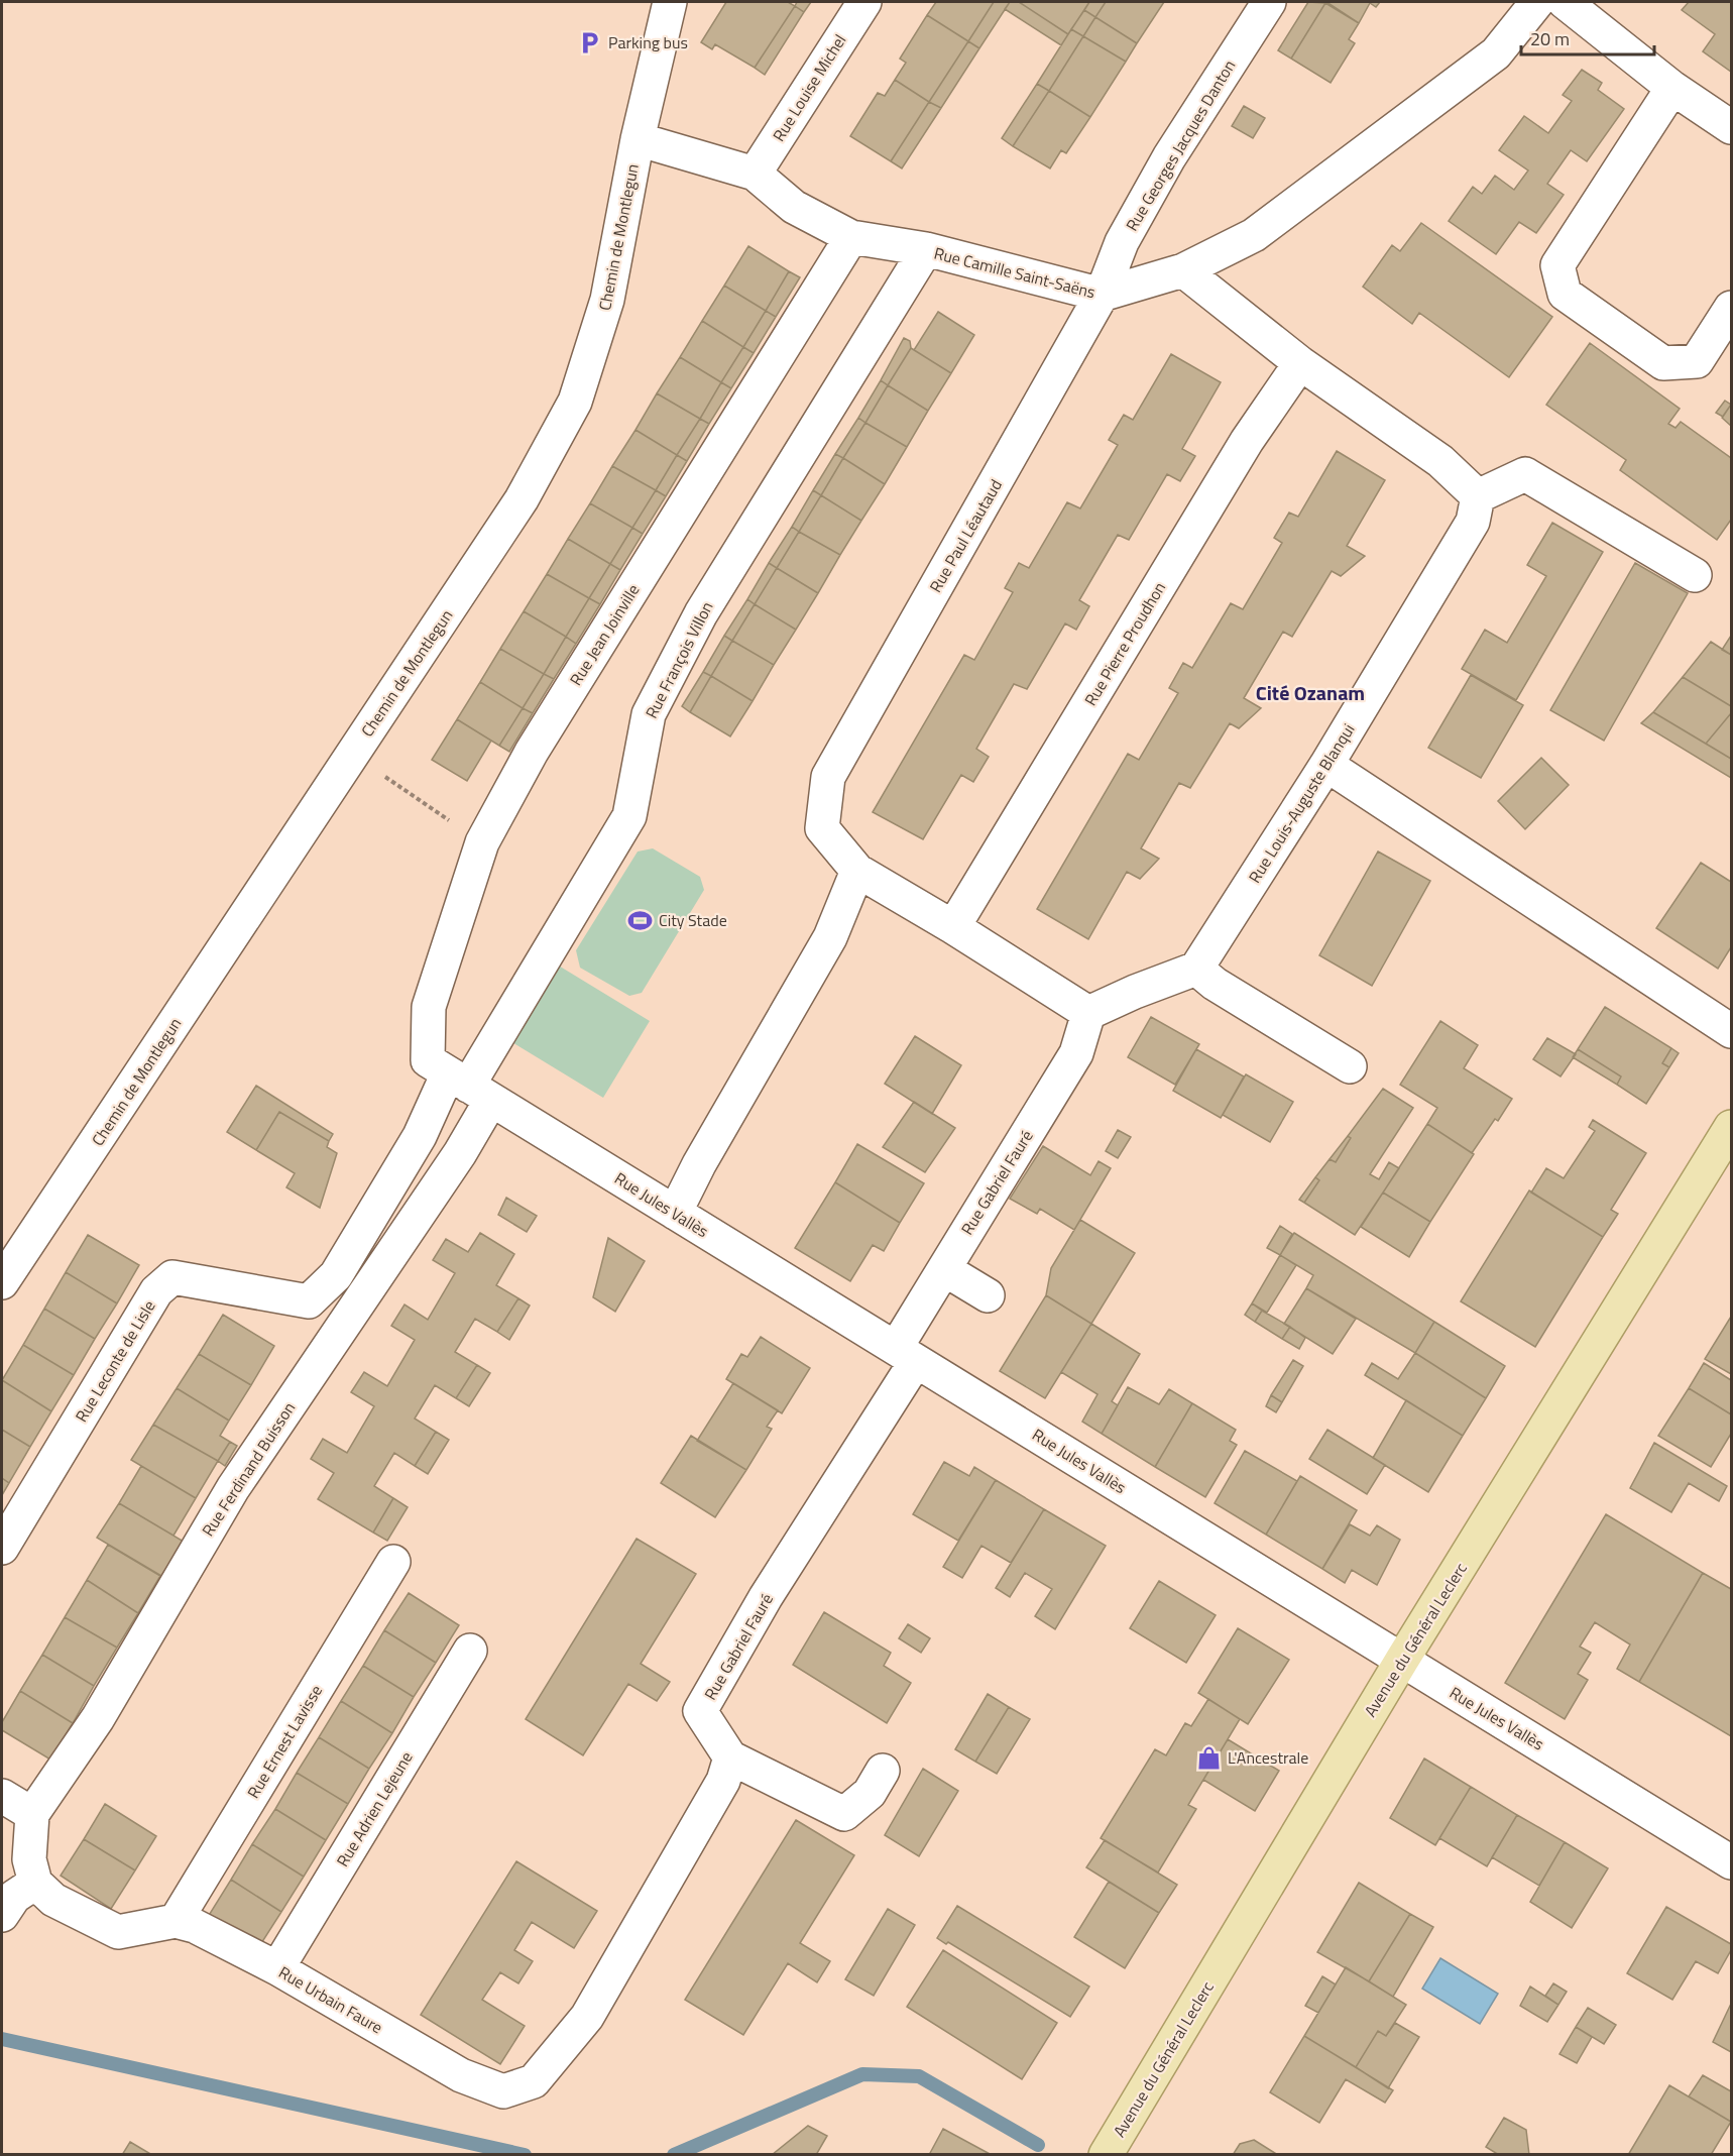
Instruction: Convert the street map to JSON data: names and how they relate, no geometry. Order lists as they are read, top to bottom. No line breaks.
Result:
{"streets":{"main road":["Avenue du Général Leclerc"],"street":["Rue Louise Michel","Rue Georges Jacques Danton","Chemin de Montlegun","Rue Camille Saint-Saëns","Rue Paul Léautaud","Rue Jean Joinville","Rue Pierre Proudhon","Rue François Villon","Rue Louis-Auguste Blanqui","Rue Gabriel Fauré","Rue Jules Vallès","Rue Leconte de Lisle","Rue Ferdinand Buisson","Rue Ernest Lavisse","Rue Adrien Lejeune","Rue Urbain Faure"]},"crossings":[["Rue Louise Michel","Rue Camille Saint-Saëns"],["Rue Georges Jacques Danton","Rue Camille Saint-Saëns"],["Rue Georges Jacques Danton","Rue Paul Léautaud"],["Chemin de Montlegun","Rue Camille Saint-Saëns"],["Rue Camille Saint-Saëns","Rue Paul Léautaud"],["Rue Camille Saint-Saëns","Rue Jean Joinville"],["Rue Camille Saint-Saëns","Rue François Villon"],["Rue Jean Joinville","Rue François Villon"],["Rue Jean Joinville","Rue Jules Vallès"],["Rue Jean Joinville","Rue Leconte de Lisle"],["Rue Jean Joinville","Rue Ferdinand Buisson"],["Rue François Villon","Rue Jules Vallès"],["Rue François Villon","Rue Leconte de Lisle"],["Rue François Villon","Rue Ferdinand Buisson"],["Rue Gabriel Fauré","Rue Jules Vallès"],["Rue Gabriel Fauré","Rue Urbain Faure"],["Rue Jules Vallès","Rue Leconte de Lisle"],["Rue Jules Vallès","Rue Ferdinand Buisson"],["Rue Jules Vallès","Avenue du Général Leclerc"],["Rue Leconte de Lisle","Rue Ferdinand Buisson"],["Rue Ernest Lavisse","Rue Urbain Faure"],["Rue Adrien Lejeune","Rue Urbain Faure"]],"districts":["Cité Ozanam"],"places":{"parking":["Parking bus"],"sports":["City Stade"],"shop":["L'Ancestrale"]},"scale_bar":"20 m"}
